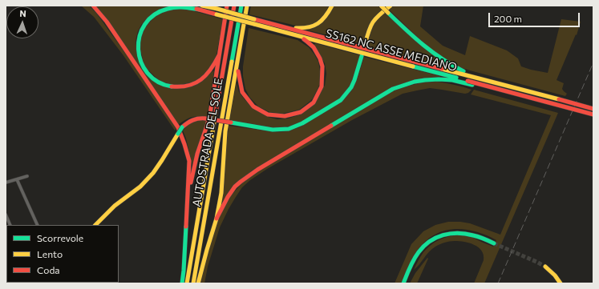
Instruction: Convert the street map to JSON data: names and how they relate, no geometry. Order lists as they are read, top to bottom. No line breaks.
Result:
{"streets":{"main road":["SS162 NC ASSE MEDIANO","AUTOSTRADA DEL SOLE"]},"legend":["Scorrevole","Lento","Coda"],"scale_bar":"200 m","north":"top"}
